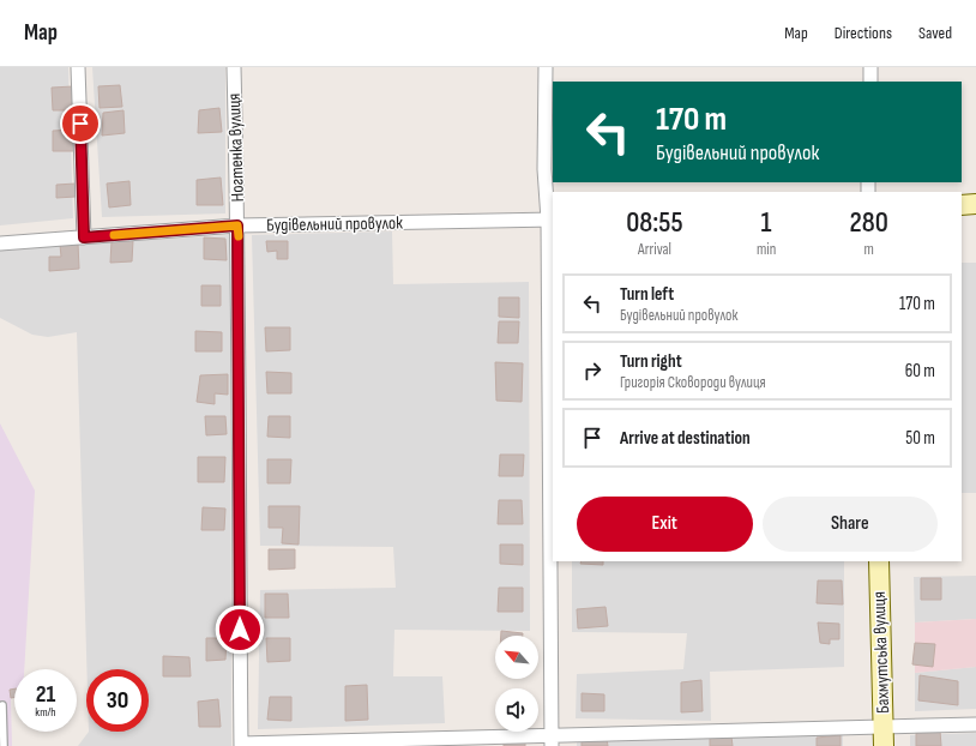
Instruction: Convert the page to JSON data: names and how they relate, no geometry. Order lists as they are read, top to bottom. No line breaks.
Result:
{"streets":{"street":["Ногтенка вулиця","Будівельний провулок","Бахмутська вулиця"]},"crossings":[["Ногтенка вулиця","Будівельний провулок"]],"north":"top left","page":{"header":"Map","nav":["Map","Directions","Saved"],"turn":["170 m","Будівельний провулок"],"eta":["08:55","Arrival","1","min","280","m"],"list":[{"name":"Turn left","note":"Будівельний провулок","value":"170 m"},{"name":"Turn right","note":"Григорія Сковороди вулиця","value":"60 m"},{"name":"Arrive at destination","value":"50 m"}],"buttons":["Exit","Share"],"speed":"21 km/h","limit":"30"}}
